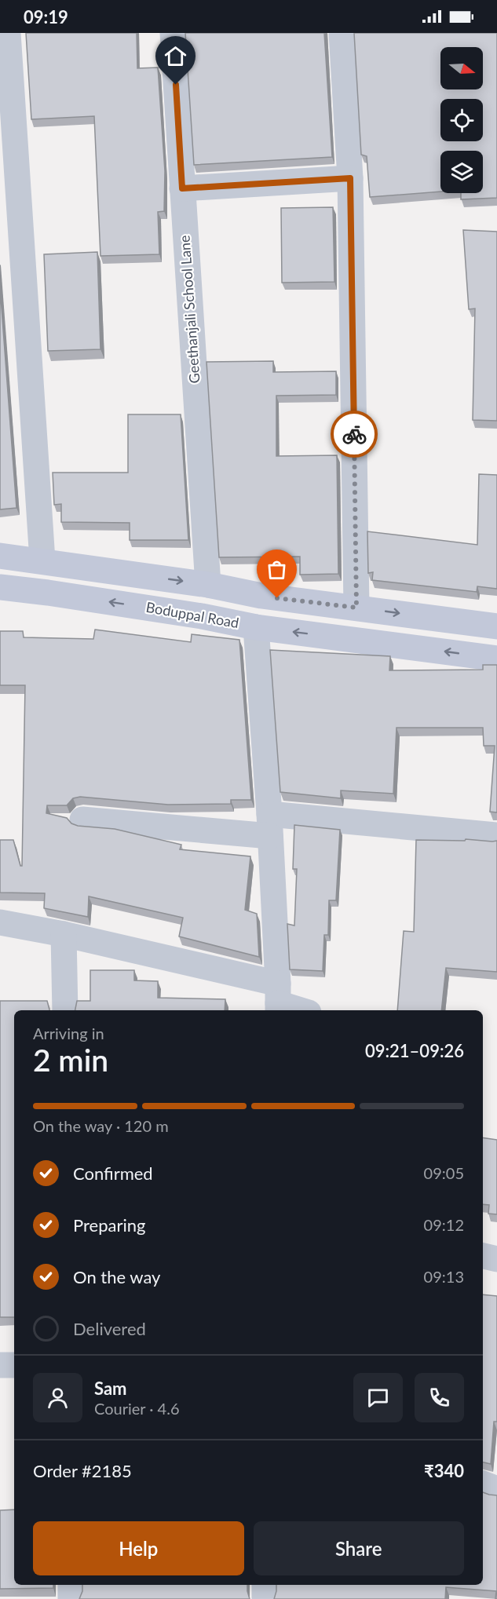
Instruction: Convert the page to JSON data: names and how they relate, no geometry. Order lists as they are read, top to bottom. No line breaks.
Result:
{"streets":{"street":["Geethanjali School Lane","Boduppal Road"]},"north":"right","page":{"status":"09:19","heading":["2 min","Arriving in","09:21–09:26"],"panel":["Sam","Courier · 4.6","Order #2185","₹340"],"bar":"On the way · 120 m","list":[["Confirmed","09:05"],["Preparing","09:12"],["On the way","09:13"],"Delivered"],"buttons":["Help","Share"]}}
